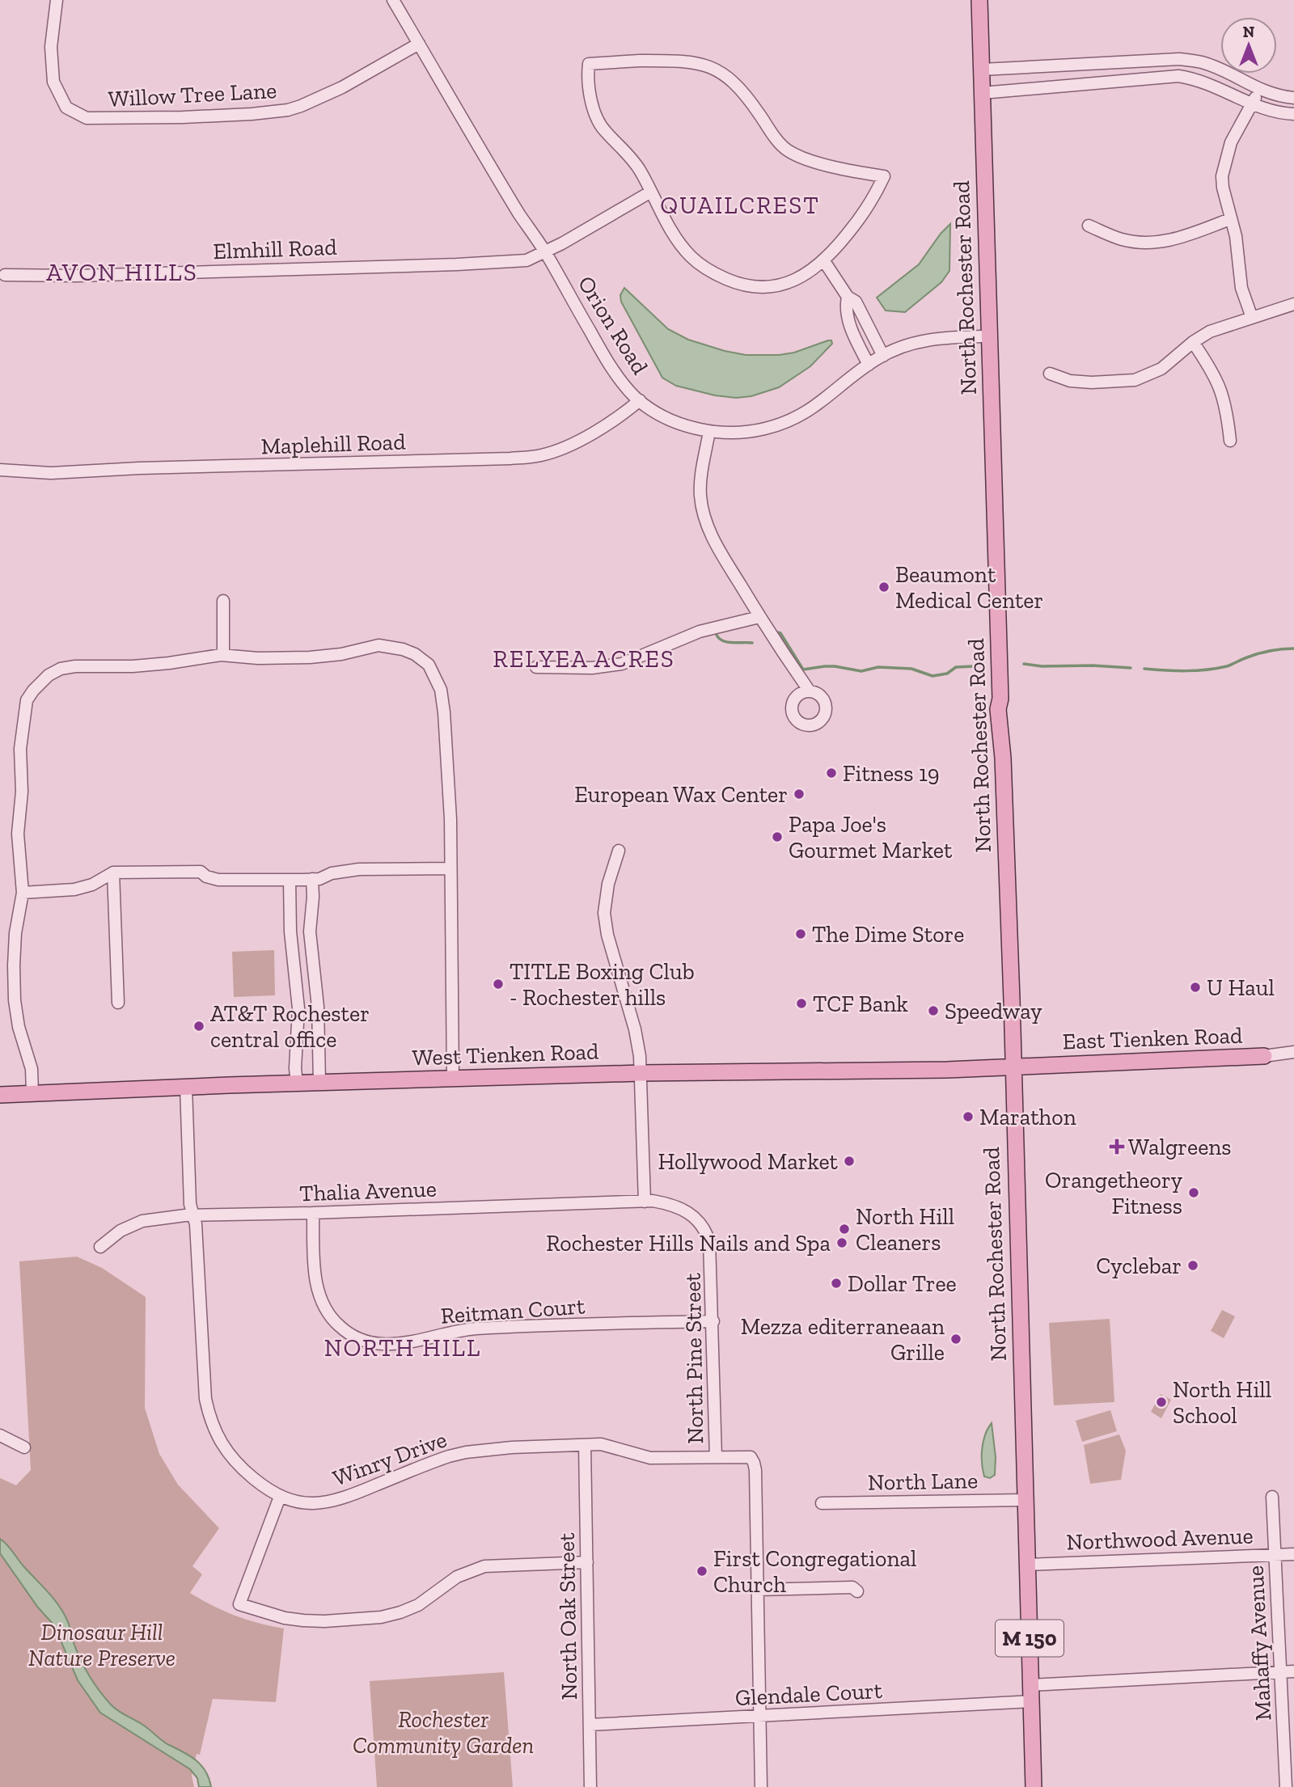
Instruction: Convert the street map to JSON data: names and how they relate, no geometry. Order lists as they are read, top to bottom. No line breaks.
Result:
{"streets":{"main road":["North Rochester Road","East Tienken Road","West Tienken Road","M 150"],"street":["Willow Tree Lane","Elmhill Road","Orion Road","Maplehill Road","Thalia Avenue","Reitman Court","North Pine Street","Winry Drive","North Lane","Northwood Avenue","North Oak Street","Mahaffy Avenue","Glendale Court"]},"crossings":[["Willow Tree Lane","Orion Road"],["Elmhill Road","Orion Road"],["North Rochester Road","Orion Road"],["North Rochester Road","East Tienken Road"],["North Rochester Road","West Tienken Road"],["North Rochester Road","North Lane"],["North Rochester Road","M 150"],["Orion Road","Maplehill Road"],["East Tienken Road","West Tienken Road"],["West Tienken Road","Winry Drive"],["Thalia Avenue","Reitman Court"],["Thalia Avenue","North Pine Street"],["Thalia Avenue","Winry Drive"],["Reitman Court","North Pine Street"],["North Pine Street","Winry Drive"],["North Pine Street","Glendale Court"],["Winry Drive","North Oak Street"],["North Lane","M 150"],["Northwood Avenue","M 150"],["Northwood Avenue","Mahaffy Avenue"],["North Oak Street","Glendale Court"],["M 150","Glendale Court"]],"districts":["QUAILCREST","AVON HILLS","RELYEA ACRES","NORTH HILL"],"parks":["Dinosaur Hill Nature Preserve","Rochester Community Garden"],"places":{"other":["Beaumont Medical Center","Fitness 19","European Wax Center","Papa Joe's Gourmet Market","The Dime Store","TITLE Boxing Club - Rochester hills","U Haul","TCF Bank","Speedway","AT&T Rochester central office","Marathon","Hollywood Market","Orangetheory Fitness","North Hill Cleaners","Rochester Hills Nails and Spa","Cyclebar","Dollar Tree","Mezza editerraneaan Grille","North Hill School","First Congregational Church"],"health":["Walgreens"]},"north":"top"}
